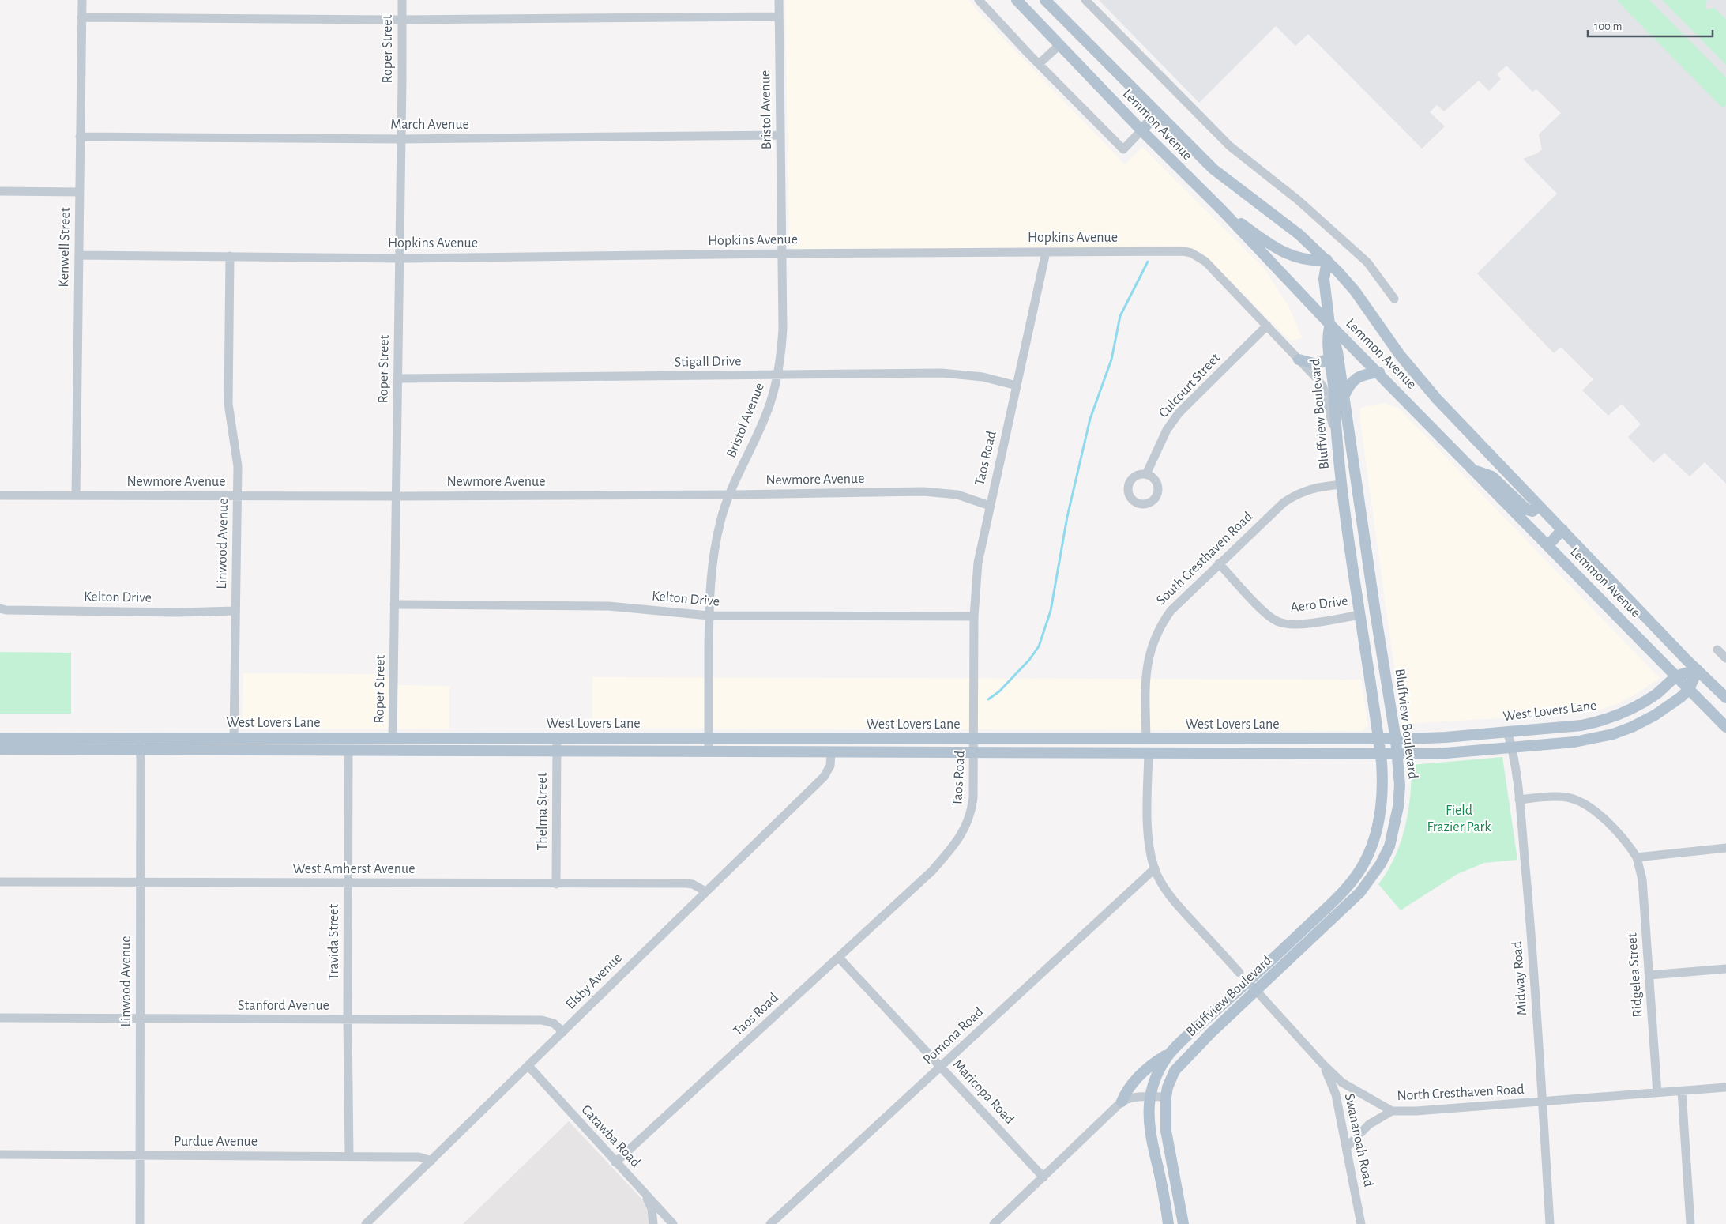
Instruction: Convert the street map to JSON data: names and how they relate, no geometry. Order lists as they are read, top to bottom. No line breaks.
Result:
{"streets":{"main road":["Lemmon Avenue","Bluffview Boulevard","South Cresthaven Road","Aero Drive","West Lovers Lane"],"street":["Roper Street","Bristol Avenue","March Avenue","Hopkins Avenue","Kenwell Street","Stigall Drive","Culcourt Street","Taos Road","Newmore Avenue","Linwood Avenue","Kelton Drive","Thelma Street","West Amherst Avenue","Travida Street","Ridgelea Street","Midway Road","Elsby Avenue","Stanford Avenue","Pomona Road","Maricopa Road","North Cresthaven Road","Catawba Road","Swananoah Road","Purdue Avenue"]},"crossings":[["Roper Street","March Avenue"],["Roper Street","Hopkins Avenue"],["Roper Street","Stigall Drive"],["Roper Street","Newmore Avenue"],["Roper Street","Kelton Drive"],["Roper Street","West Lovers Lane"],["Bristol Avenue","March Avenue"],["Bristol Avenue","Hopkins Avenue"],["Bristol Avenue","Stigall Drive"],["Bristol Avenue","Newmore Avenue"],["Bristol Avenue","Kelton Drive"],["Bristol Avenue","West Lovers Lane"],["March Avenue","Kenwell Street"],["Lemmon Avenue","Bluffview Boulevard"],["Lemmon Avenue","West Lovers Lane"],["Hopkins Avenue","Kenwell Street"],["Hopkins Avenue","Culcourt Street"],["Hopkins Avenue","Bluffview Boulevard"],["Hopkins Avenue","Taos Road"],["Hopkins Avenue","Linwood Avenue"],["Kenwell Street","Newmore Avenue"],["Stigall Drive","Taos Road"],["Bluffview Boulevard","South Cresthaven Road"],["Bluffview Boulevard","Aero Drive"],["Bluffview Boulevard","West Lovers Lane"],["Bluffview Boulevard","North Cresthaven Road"],["Taos Road","Newmore Avenue"],["Taos Road","Kelton Drive"],["Taos Road","West Lovers Lane"],["Taos Road","Maricopa Road"],["Taos Road","Catawba Road"],["Newmore Avenue","Linwood Avenue"],["Linwood Avenue","Kelton Drive"],["Linwood Avenue","West Lovers Lane"],["Linwood Avenue","West Amherst Avenue"],["Linwood Avenue","Stanford Avenue"],["Linwood Avenue","Purdue Avenue"],["South Cresthaven Road","Aero Drive"],["South Cresthaven Road","West Lovers Lane"],["West Lovers Lane","Thelma Street"],["West Lovers Lane","Travida Street"],["West Lovers Lane","Midway Road"],["West Lovers Lane","Elsby Avenue"],["Thelma Street","West Amherst Avenue"],["West Amherst Avenue","Travida Street"],["West Amherst Avenue","Elsby Avenue"],["Travida Street","Stanford Avenue"],["Travida Street","Purdue Avenue"],["Ridgelea Street","Midway Road"],["Ridgelea Street","North Cresthaven Road"],["Midway Road","North Cresthaven Road"],["Elsby Avenue","Stanford Avenue"],["Elsby Avenue","Catawba Road"],["Elsby Avenue","Purdue Avenue"],["Pomona Road","Maricopa Road"],["North Cresthaven Road","Swananoah Road"]],"parks":["Field Frazier Park"],"scale_bar":"100 m"}
